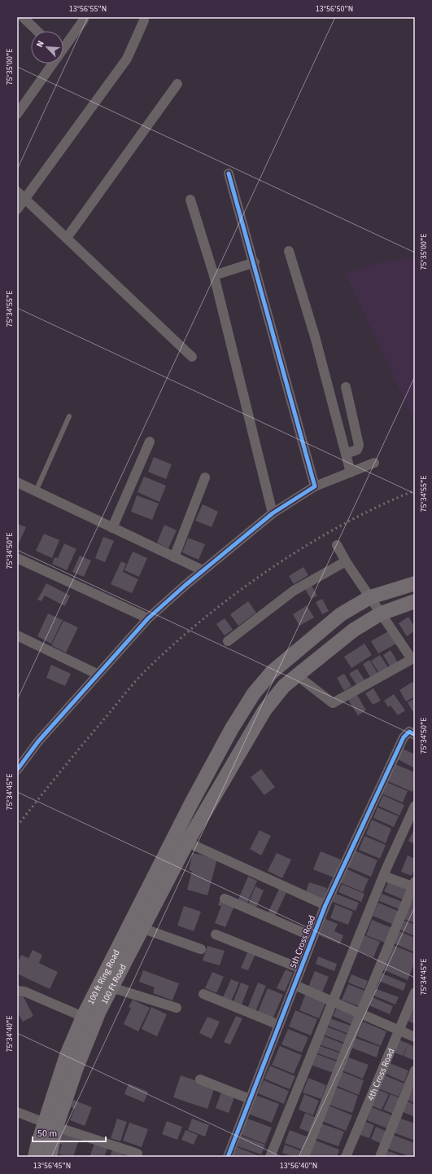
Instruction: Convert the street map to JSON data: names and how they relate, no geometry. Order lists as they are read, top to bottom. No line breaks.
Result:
{"streets":{"main road":["100 ft Ring Road","100 Ft Road"],"street":["5th Cross Road","4th Cross Road"]},"crossings":[["100 ft Ring Road","100 Ft Road"]],"scale_bar":"50 m","north":"top left","coordinates":["13°56'55\"N","13°56'50\"N","75°35'00\"E","75°34'55\"E","75°34'50\"E","75°34'45\"E","75°34'40\"E","13°56'45\"N","13°56'40\"N"]}
